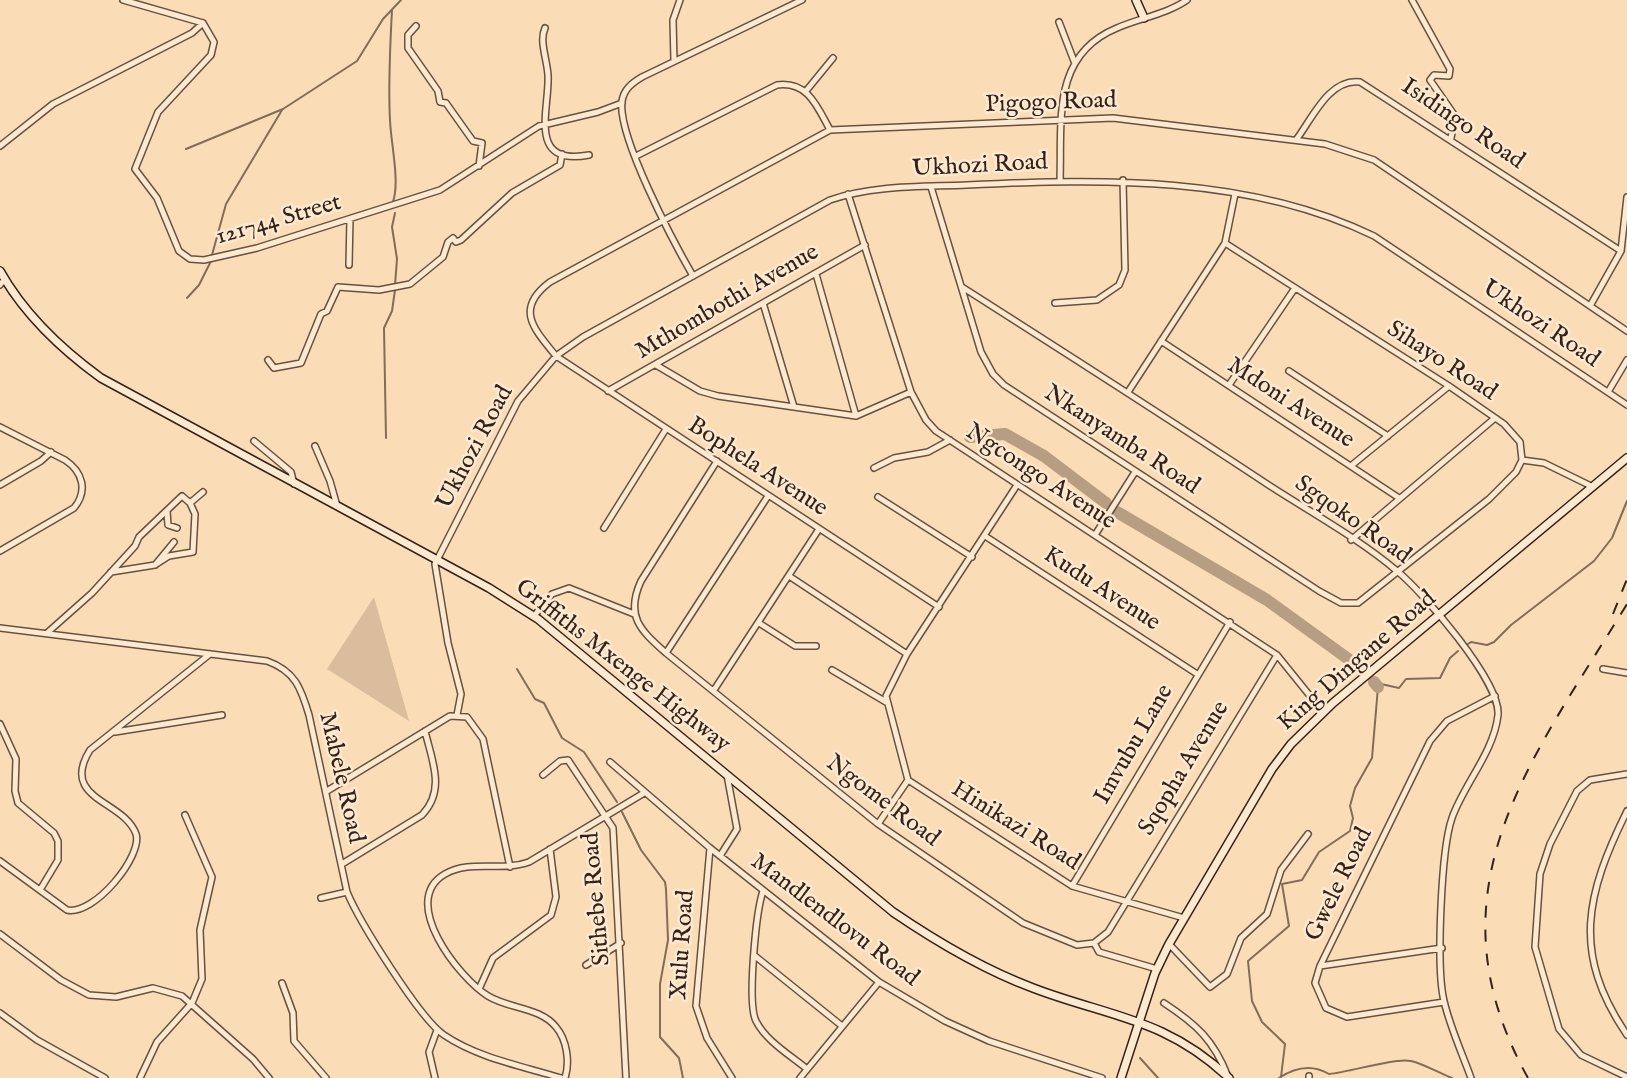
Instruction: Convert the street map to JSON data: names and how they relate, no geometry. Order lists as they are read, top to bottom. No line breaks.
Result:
{"streets":{"street":["Pigogo Road","Isidingo Road","Ukhozi Road","121744 Street","Mthombothi Avenue","Sihayo Road","Mdoni Avenue","Nkanyamba Road","Bophela Avenue","Ngcongo Avenue","Sgqoko Road","Kudu Avenue","King Dingane Road","Griffiths Mxenge Highway","Imvubu Lane","Sqopha Avenue","Mabele Road","Ngome Road","Hinikazi Road","Gwele Road","Sithebe Road","Mandlendlovu Road","Xulu Road"]},"crossings":[["Pigogo Road","Isidingo Road"],["Pigogo Road","Ukhozi Road"],["Pigogo Road","Bophela Avenue"],["Ukhozi Road","Nkanyamba Road"],["Ukhozi Road","Bophela Avenue"],["Ukhozi Road","Ngcongo Avenue"],["Ukhozi Road","Griffiths Mxenge Highway"],["Mthombothi Avenue","Bophela Avenue"],["Mthombothi Avenue","Ngcongo Avenue"],["Nkanyamba Road","Sgqoko Road"],["Ngcongo Avenue","King Dingane Road"],["Ngcongo Avenue","Imvubu Lane"],["Ngcongo Avenue","Sqopha Avenue"],["Sgqoko Road","King Dingane Road"],["Sgqoko Road","Gwele Road"],["Kudu Avenue","Imvubu Lane"],["King Dingane Road","Griffiths Mxenge Highway"],["King Dingane Road","Hinikazi Road"],["Imvubu Lane","Hinikazi Road"],["Sqopha Avenue","Hinikazi Road"],["Mandlendlovu Road","Xulu Road"]]}
